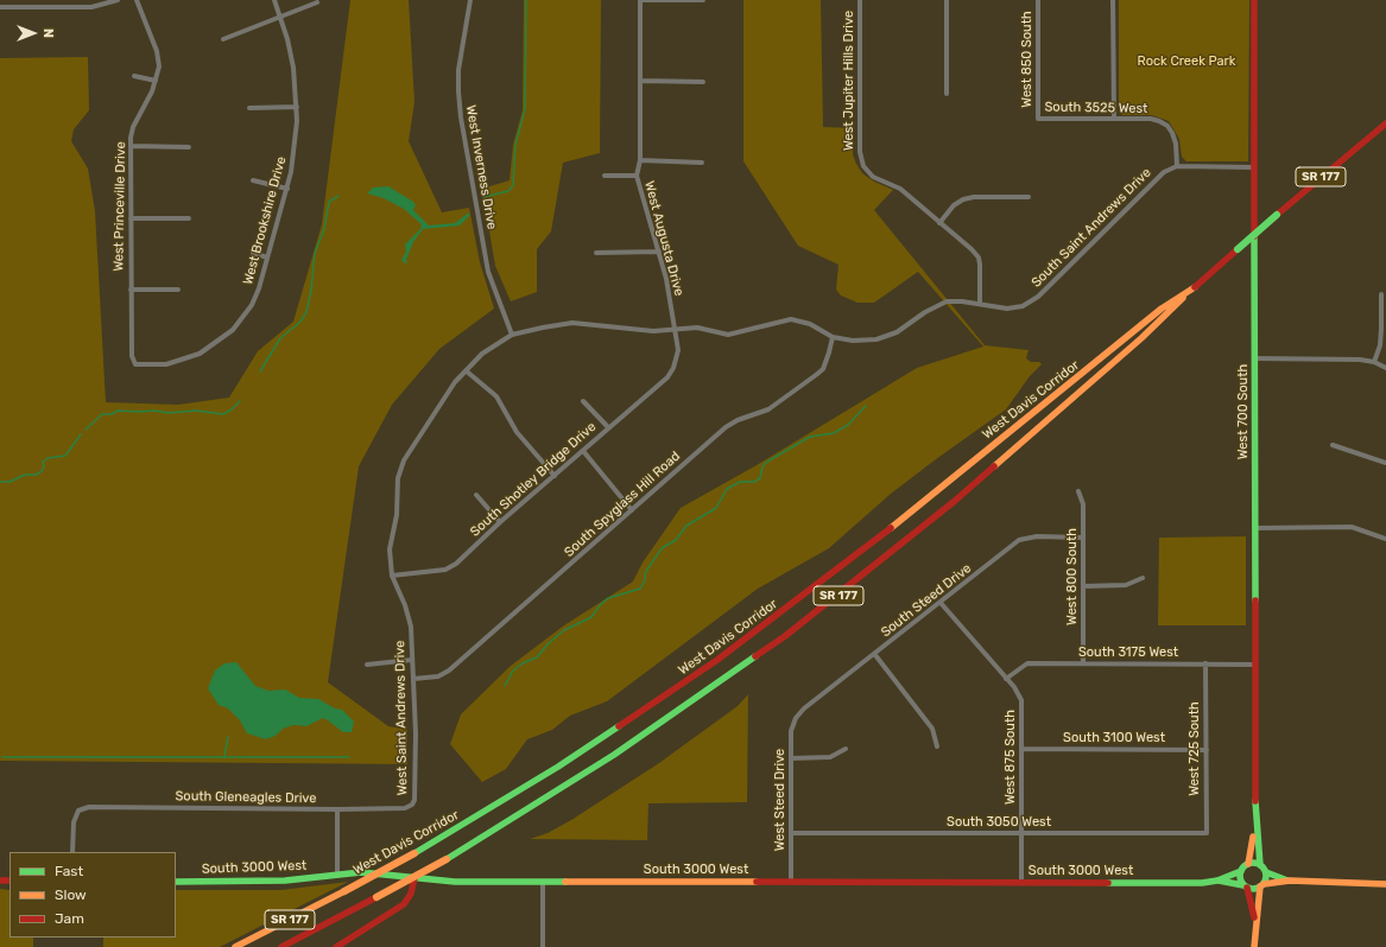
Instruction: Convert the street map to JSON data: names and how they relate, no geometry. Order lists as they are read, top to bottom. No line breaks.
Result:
{"streets":{"main road":["SR 177","West Davis Corridor","West 700 South","South 3000 West"],"street":["West 850 South","West Jupiter Hills Drive","South 3525 West","West Inverness Drive","West Princeville Drive","West Brookshire Drive","South Saint Andrews Drive","West Augusta Drive","South Shotley Bridge Drive","South Spyglass Hill Road","West 800 South","South Steed Drive","South 3175 West","West Saint Andrews Drive","South 3100 West","West 725 South","West 875 South","South Gleneagles Drive","West Steed Drive","South 3050 West"]},"crossings":[["West 850 South","South 3525 West"],["West Jupiter Hills Drive","South Saint Andrews Drive"],["South 3525 West","South Saint Andrews Drive"],["West Inverness Drive","South Saint Andrews Drive"],["West Princeville Drive","West Brookshire Drive"],["South Saint Andrews Drive","West Augusta Drive"],["South Saint Andrews Drive","South Spyglass Hill Road"],["South Saint Andrews Drive","West Saint Andrews Drive"],["West Augusta Drive","South Shotley Bridge Drive"],["West 700 South","South 3175 West"],["West 700 South","South 3000 West"],["South Shotley Bridge Drive","West Saint Andrews Drive"],["South Spyglass Hill Road","West Saint Andrews Drive"],["West 800 South","South Steed Drive"],["West 800 South","South 3175 West"],["South Steed Drive","West 875 South"],["South Steed Drive","West Steed Drive"],["South 3175 West","West 725 South"],["South 3175 West","West 875 South"],["West Saint Andrews Drive","South Gleneagles Drive"],["South 3100 West","West 725 South"],["South 3100 West","West 875 South"],["West 725 South","South 3050 West"],["West 875 South","South 3050 West"],["West 875 South","South 3000 West"],["West Steed Drive","South 3050 West"],["West Steed Drive","South 3000 West"]],"parks":["Rock Creek Park"],"legend":["Fast","Slow","Jam"],"north":"right"}
